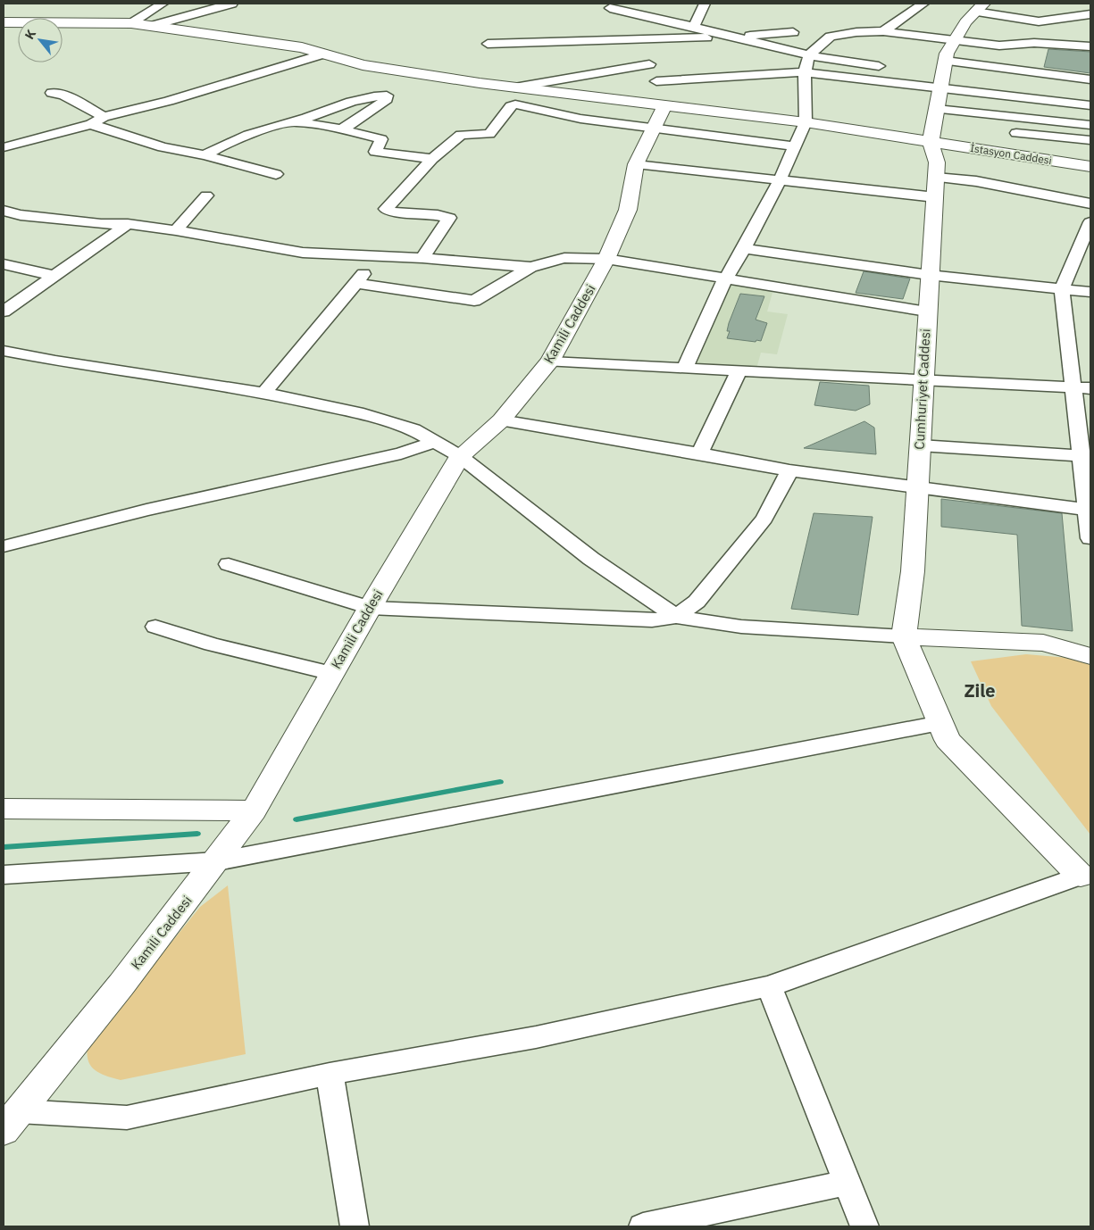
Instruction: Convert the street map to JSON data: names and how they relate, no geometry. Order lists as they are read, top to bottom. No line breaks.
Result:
{"streets":{"main road":["İstasyon Caddesi","Kamili Caddesi","Cumhuriyet Caddesi"]},"crossings":[["İstasyon Caddesi","Kamili Caddesi"],["İstasyon Caddesi","Cumhuriyet Caddesi"]],"districts":["Zile"],"north":"top left"}
